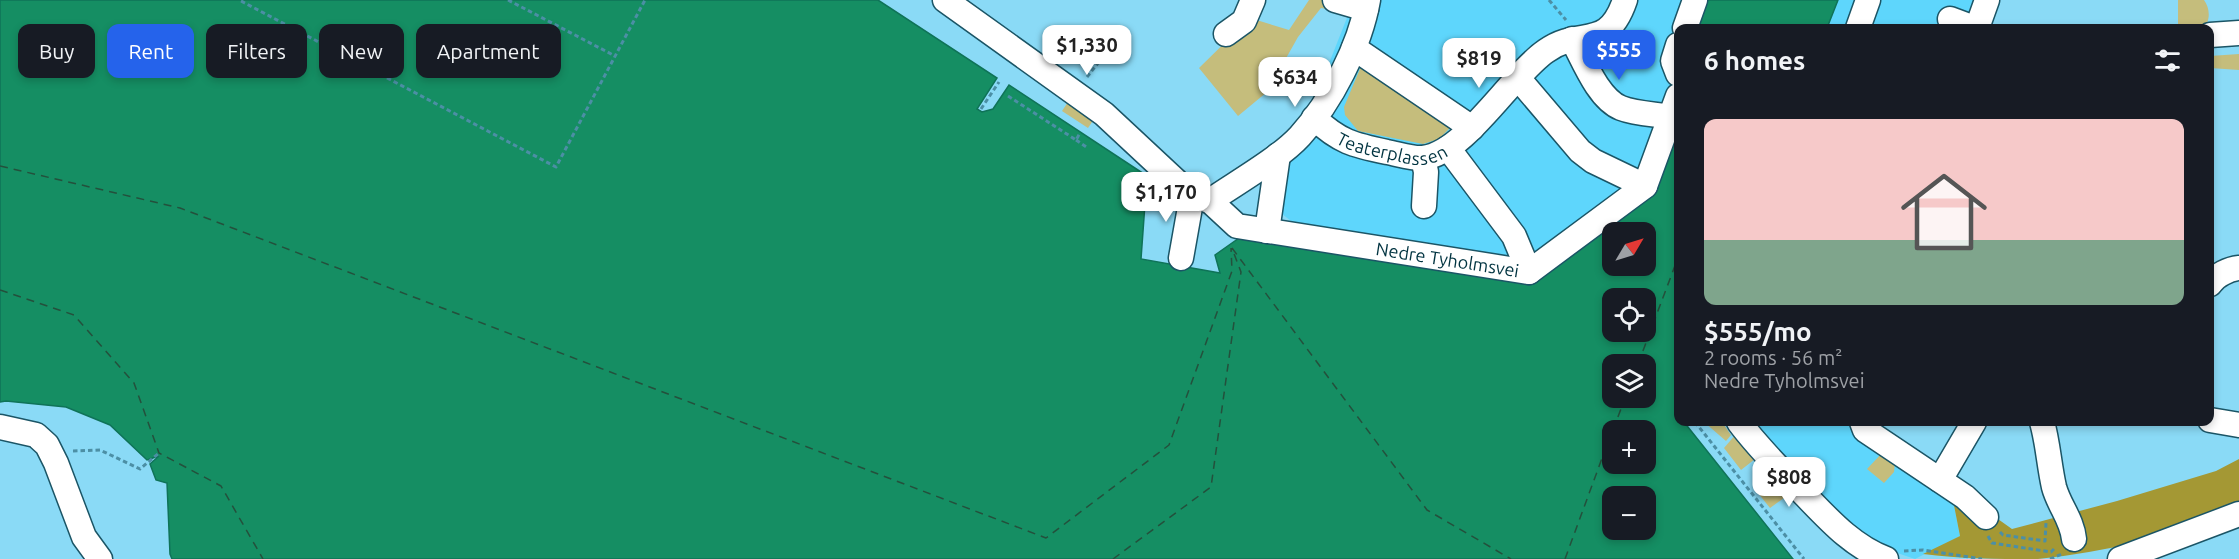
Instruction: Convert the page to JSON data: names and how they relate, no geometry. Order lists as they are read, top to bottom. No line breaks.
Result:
{"streets":{"street":["Teaterplassen","Nedre Tyholmsvei"]},"north":"top right","page":{"chip":["Buy","Rent","Filters","New","Apartment"],"heading":"6 homes","price":["$1,330","$555","$819","$634","$1,170","$808"],"list":[{"name":"$555/mo","note":"2 rooms · 56 m² · Nedre Tyholmsvei"}],"map_buttons":["+","−"]}}
